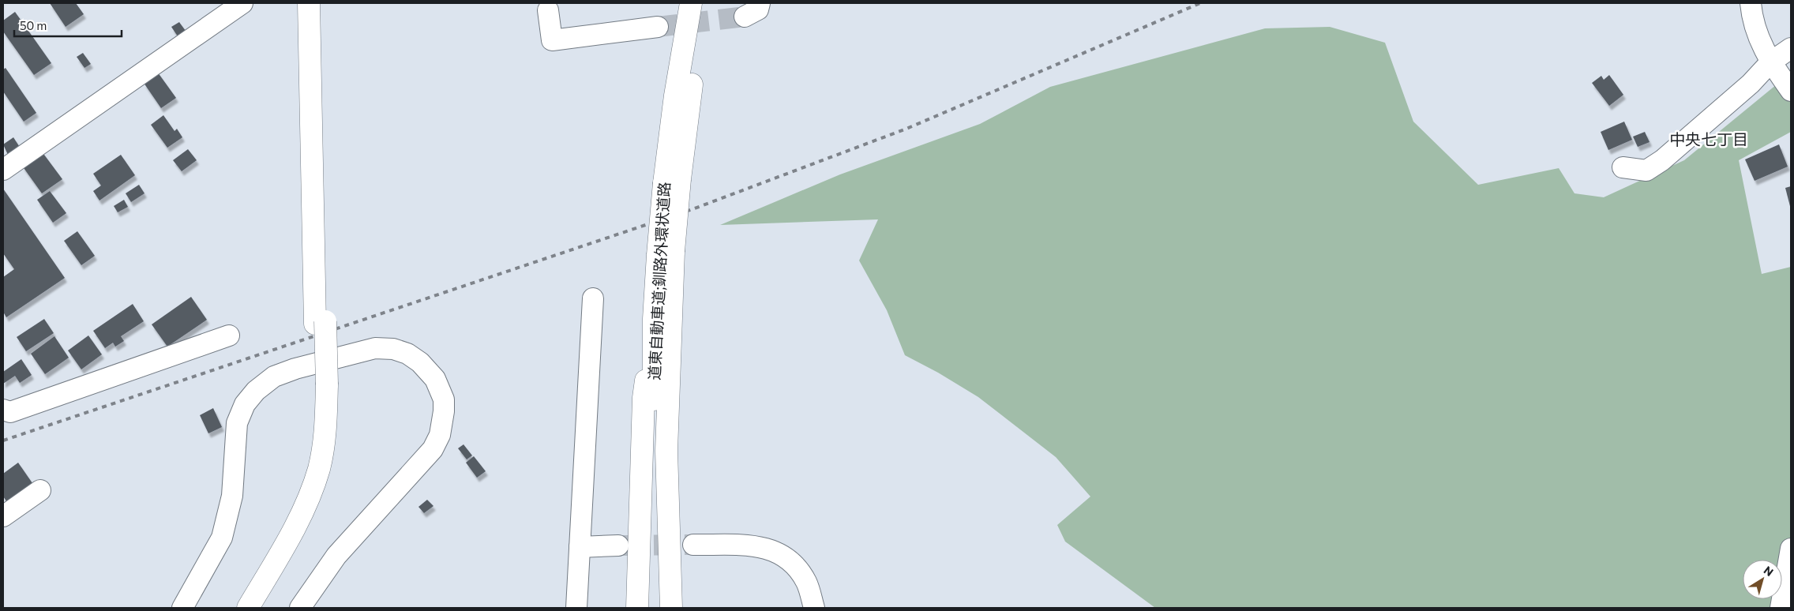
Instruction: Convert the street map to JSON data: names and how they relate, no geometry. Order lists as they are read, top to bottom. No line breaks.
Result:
{"streets":{"highway":["道東自動車道;釧路外環状道路"]},"districts":["中央七丁目"],"scale_bar":"50 m","north":"top right"}
